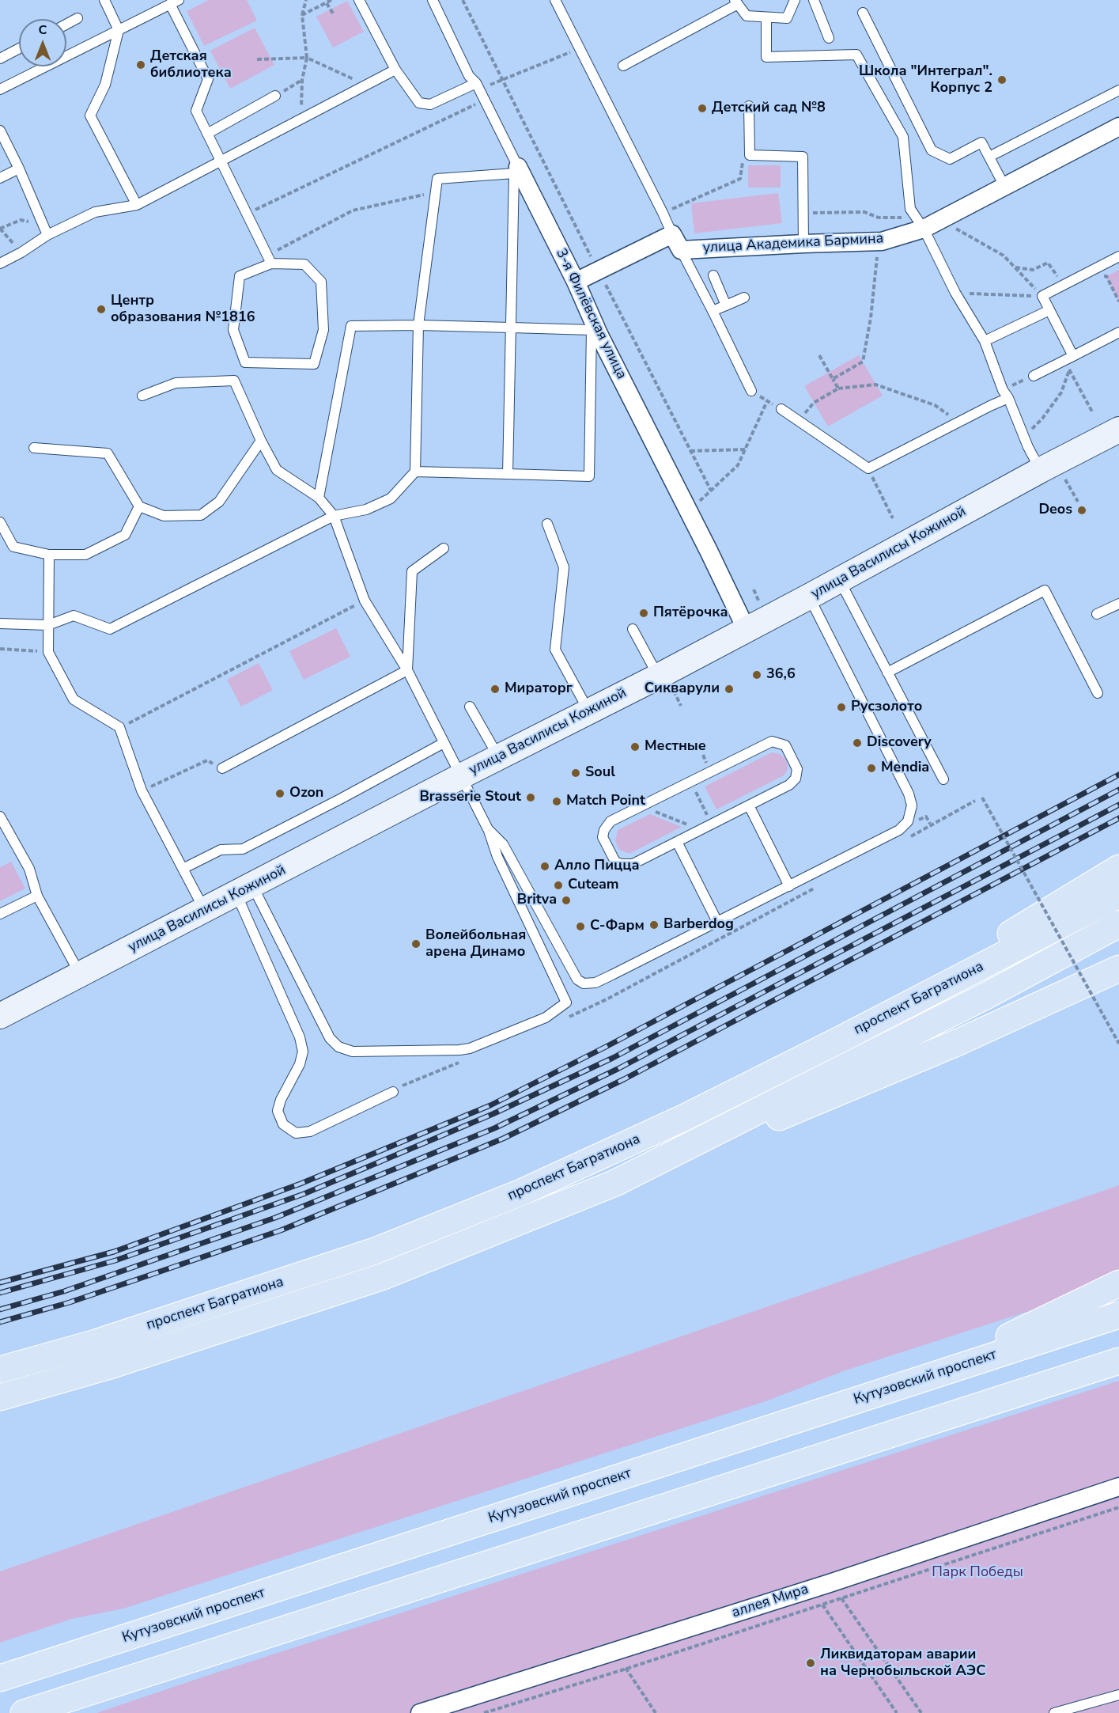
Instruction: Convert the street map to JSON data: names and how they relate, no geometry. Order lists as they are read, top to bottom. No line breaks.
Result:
{"streets":{"main road":["проспект Багратиона","Кутузовский проспект"],"street":["улица Академика Бармина","3-я Филёвская улица","улица Василисы Кожиной","аллея Мира"]},"crossings":[["3-я Филёвская улица","улица Василисы Кожиной"]],"parks":["Парк Победы"],"places":["Детская библиотека","Школа \"Интеграл\". Корпус 2","Детский сад №8","Центр образования №1816","Deos","Пятёрочка","36,6","Мираторг","Сикварули","Русзолото","Discovery","Местные","Mendia","Soul","Ozon","Brasserie Stout","Match Point","Алло Пицца","Cuteam","Britva","Barberdog","C-Фарм","Волейбольная арена Динамо","Ликвидаторам аварии на Чернобыльской АЭС"],"north":"top"}
